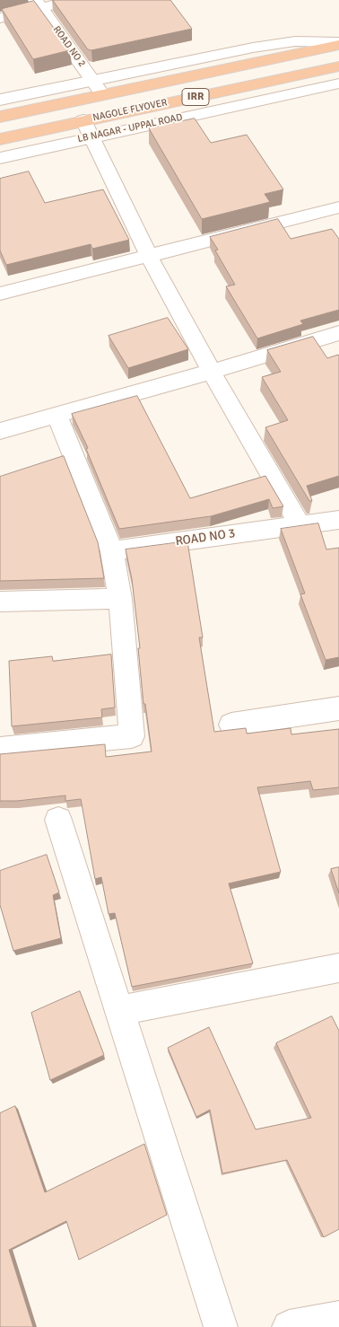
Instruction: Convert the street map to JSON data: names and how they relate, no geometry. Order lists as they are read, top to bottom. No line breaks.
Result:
{"streets":{"highway":["IRR","NAGOLE FLYOVER"],"street":["ROAD NO 2","LB NAGAR - UPPAL ROAD","ROAD NO 3"]},"crossings":[["ROAD NO 2","NAGOLE FLYOVER"],["NAGOLE FLYOVER","LB NAGAR - UPPAL ROAD"]]}
